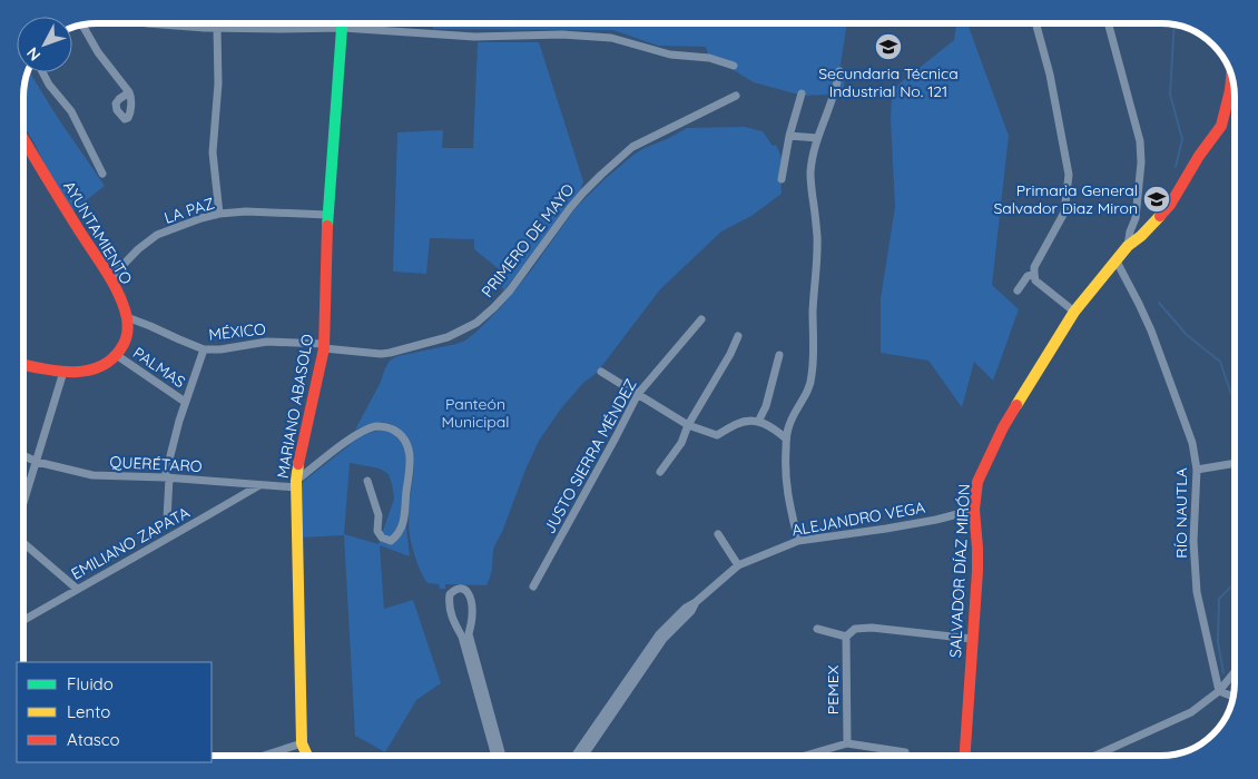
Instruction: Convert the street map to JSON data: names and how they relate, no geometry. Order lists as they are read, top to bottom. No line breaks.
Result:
{"streets":{"street":["LA PAZ","AYUNTAMIENTO","PRIMERO DE MAYO","MÉXICO","PALMAS","MARIANO ABASOLO","JUSTO SIERRA MÉNDEZ","QUERÉTARO","RÍO NAUTLA","ALEJANDRO VEGA","EMILIANO ZAPATA","SALVADOR DÍAZ MIRÓN","PEMEX"]},"crossings":[["LA PAZ","AYUNTAMIENTO"],["LA PAZ","MARIANO ABASOLO"],["AYUNTAMIENTO","MÉXICO"],["AYUNTAMIENTO","PALMAS"],["PRIMERO DE MAYO","MÉXICO"],["PRIMERO DE MAYO","MARIANO ABASOLO"],["MÉXICO","MARIANO ABASOLO"],["MARIANO ABASOLO","QUERÉTARO"],["QUERÉTARO","EMILIANO ZAPATA"],["RÍO NAUTLA","SALVADOR DÍAZ MIRÓN"],["ALEJANDRO VEGA","SALVADOR DÍAZ MIRÓN"]],"parks":["Panteón Municipal"],"places":{"school or university":["Secundaria Técnica Industrial No. 121","Primaria General Salvador Diaz Miron"]},"legend":["Fluido","Lento","Atasco"],"north":"bottom left"}
